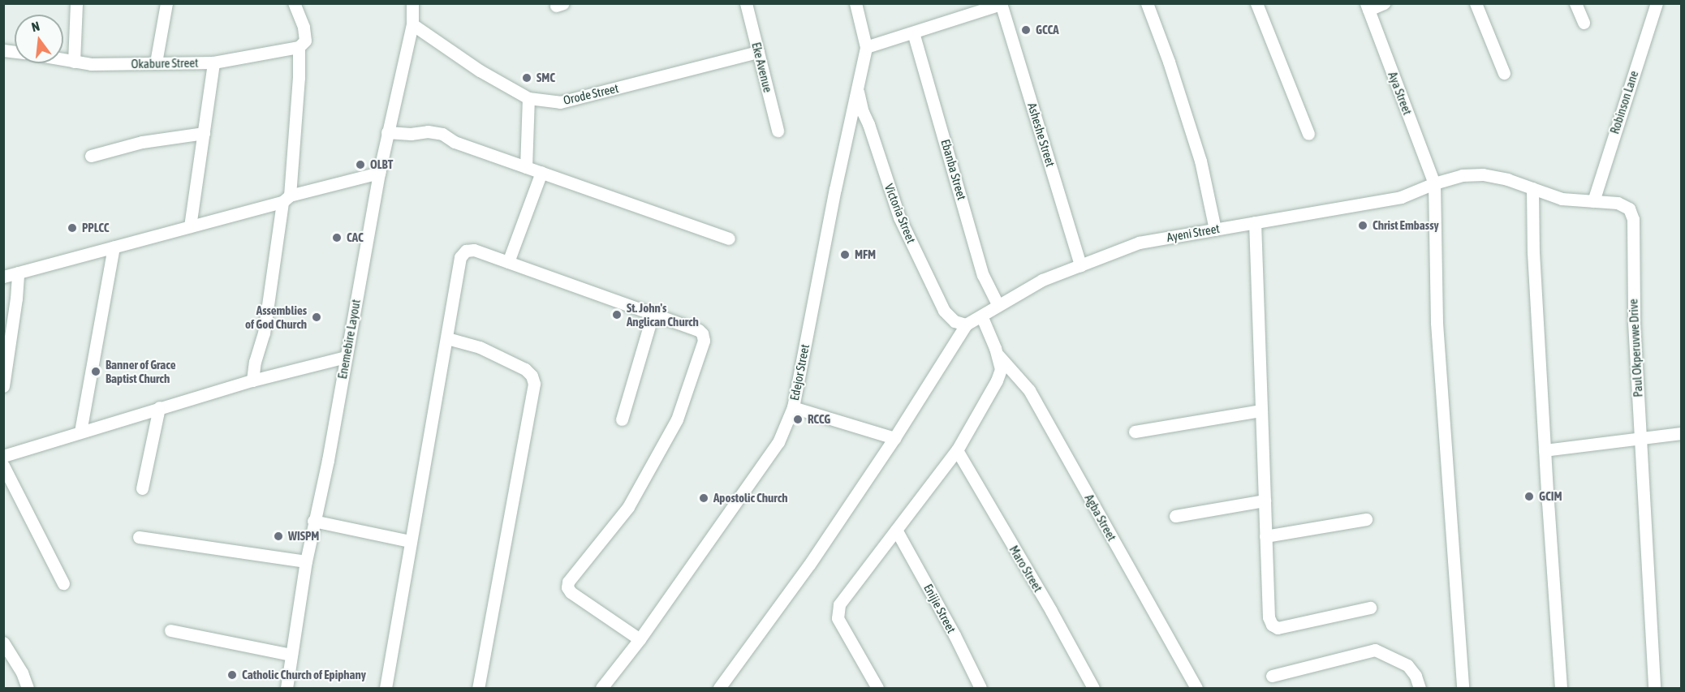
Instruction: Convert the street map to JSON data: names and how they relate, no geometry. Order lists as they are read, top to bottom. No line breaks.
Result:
{"streets":{"street":["Okabure Street","Eke Avenue","Aya Street","Orode Street","Robinson Lane","Asheshe Street","Ebanba Street","Victoria Street","Ayeni Street","Enemebire Layout","Paul Okperuvwe Drive","Edejor Street","Agba Street","Maro Street","Enijie Street"]},"crossings":[["Eke Avenue","Orode Street"],["Aya Street","Ayeni Street"],["Aya Street","Paul Okperuvwe Drive"],["Orode Street","Enemebire Layout"],["Robinson Lane","Paul Okperuvwe Drive"],["Asheshe Street","Ayeni Street"],["Ebanba Street","Ayeni Street"],["Victoria Street","Ayeni Street"],["Victoria Street","Edejor Street"],["Ayeni Street","Paul Okperuvwe Drive"]],"places":["GCCA","SMC","OLBT","Christ Embassy","PPLCC","CAC","MFM","St. John's Anglican Church","Assemblies of God Church","Banner of Grace Baptist Church","RCCG","GCIM","Apostolic Church","WISPM","Catholic Church of Epiphany"],"north":"top"}
